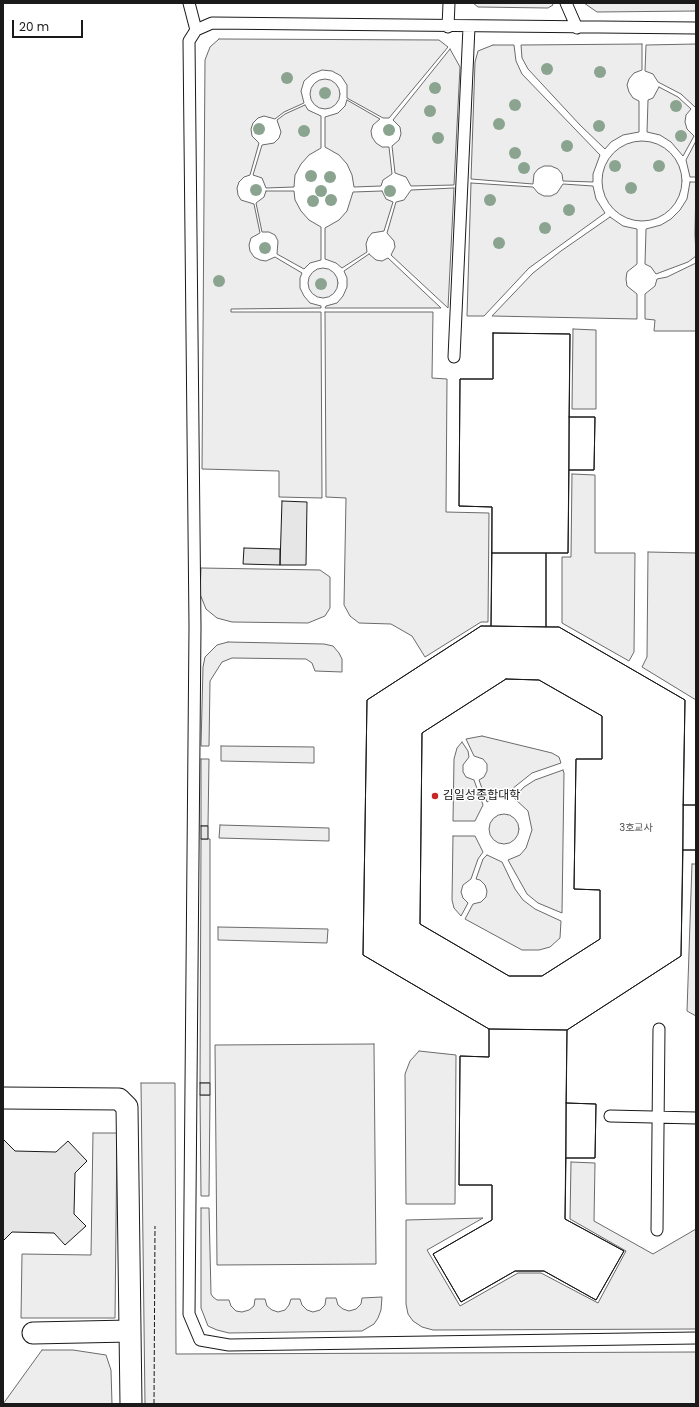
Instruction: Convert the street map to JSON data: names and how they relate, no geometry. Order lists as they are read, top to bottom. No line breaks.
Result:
{"places":["김일성종합대학"],"house_numbers":["3호교사"],"scale_bar":"20 m"}
